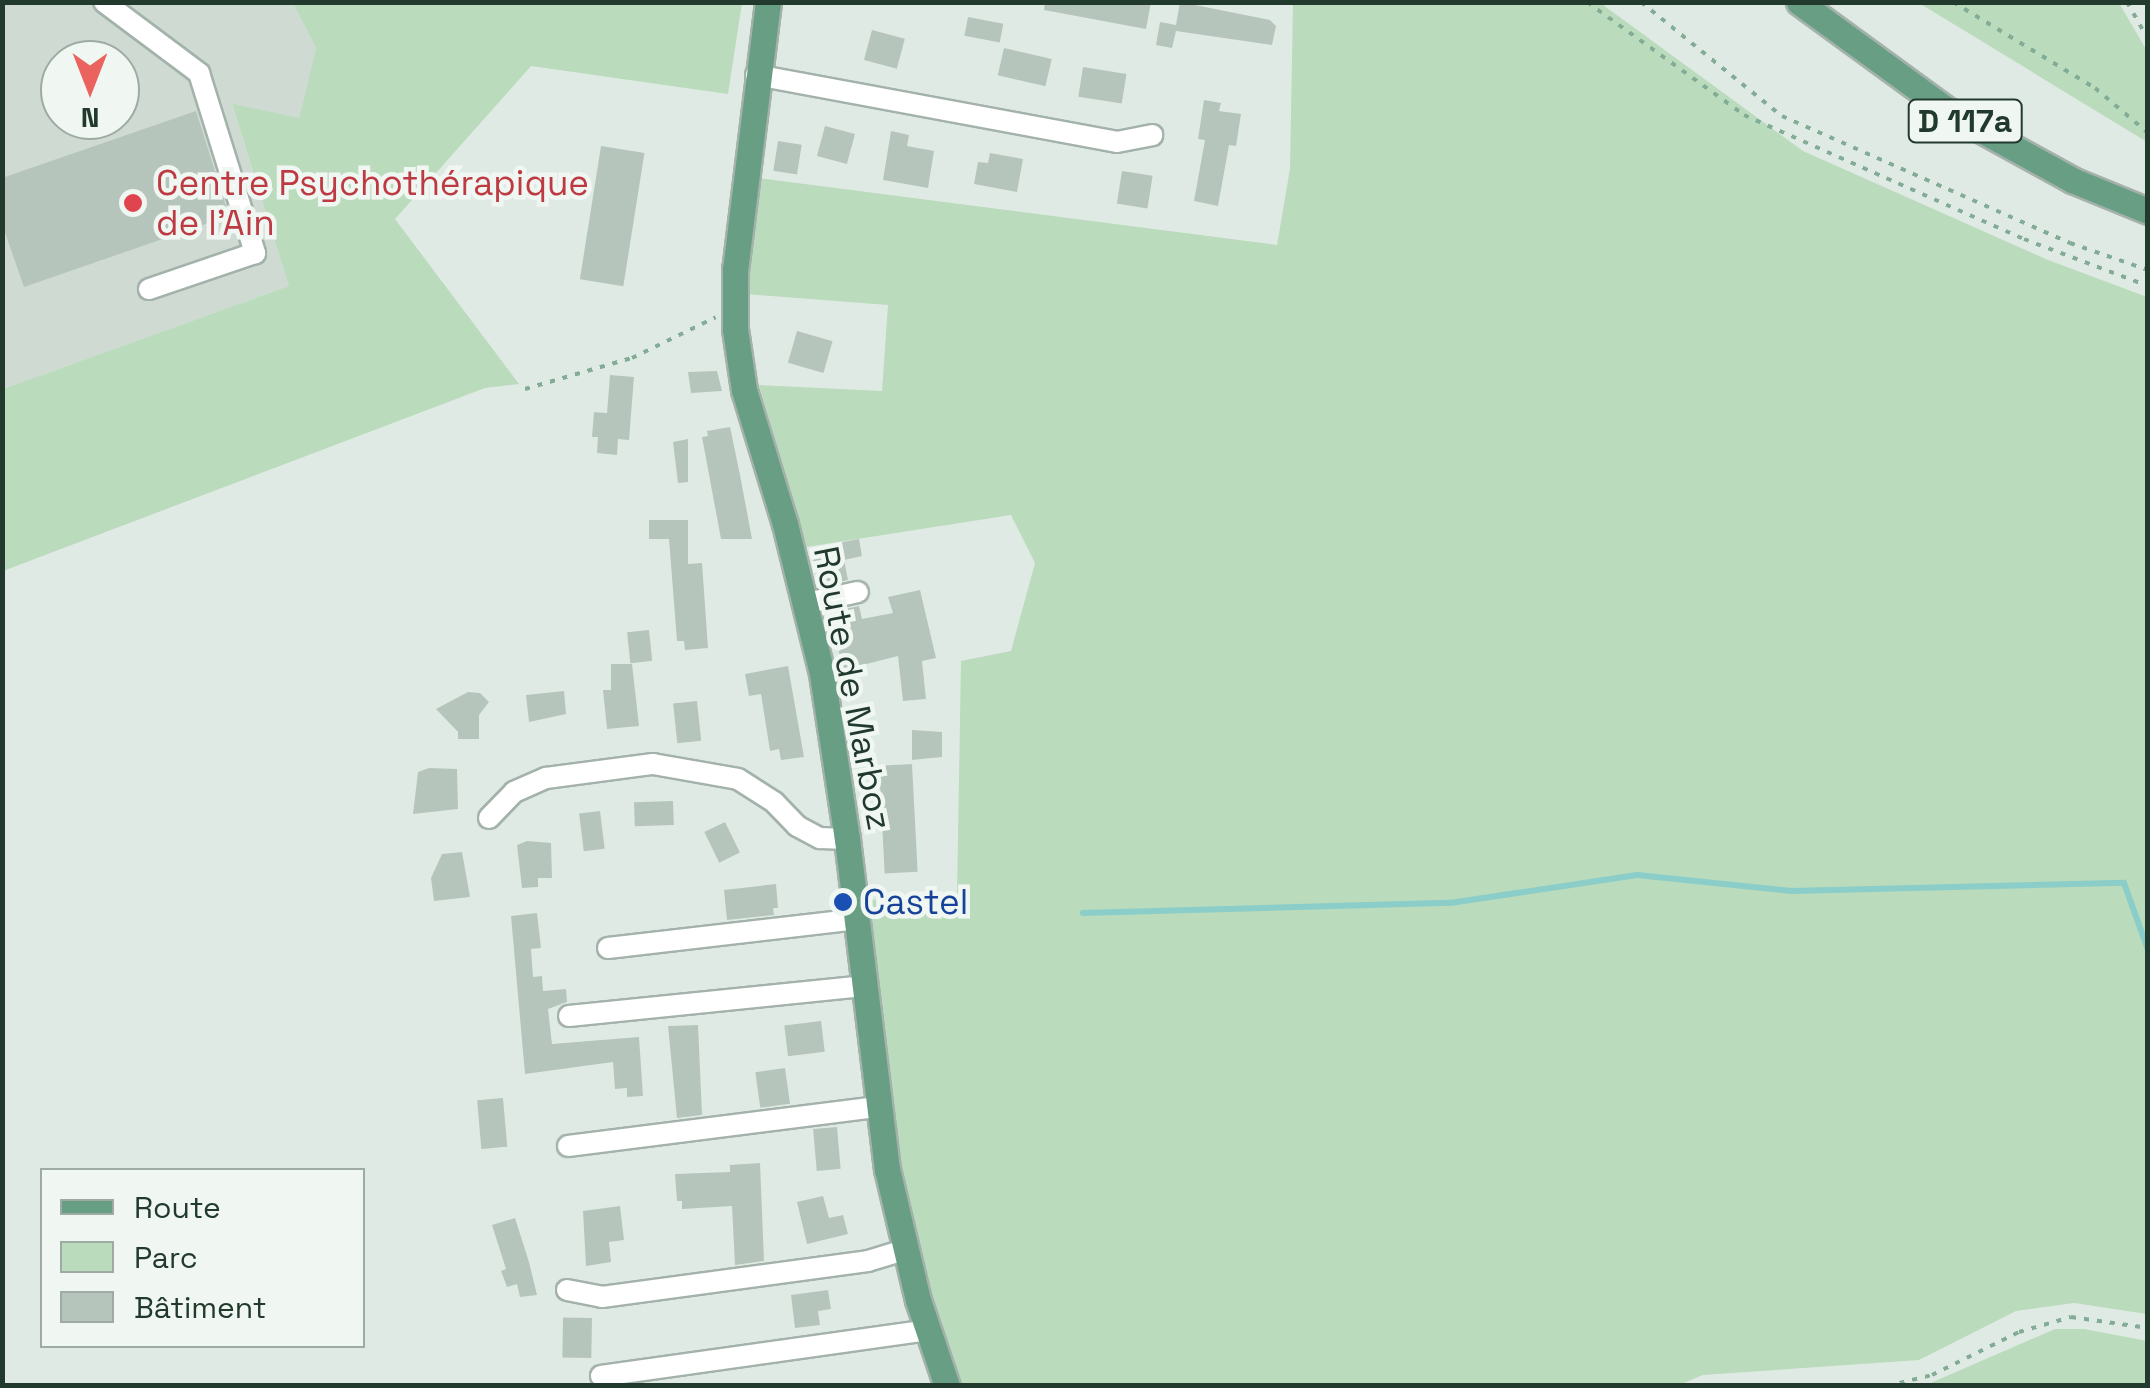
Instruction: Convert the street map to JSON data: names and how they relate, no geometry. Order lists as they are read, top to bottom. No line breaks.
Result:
{"streets":{"main road":["D 117a","Route de Marboz"]},"places":["Centre Psychothérapique de l'Ain","Castel"],"legend":["Route","Parc","Bâtiment"],"north":"bottom"}
